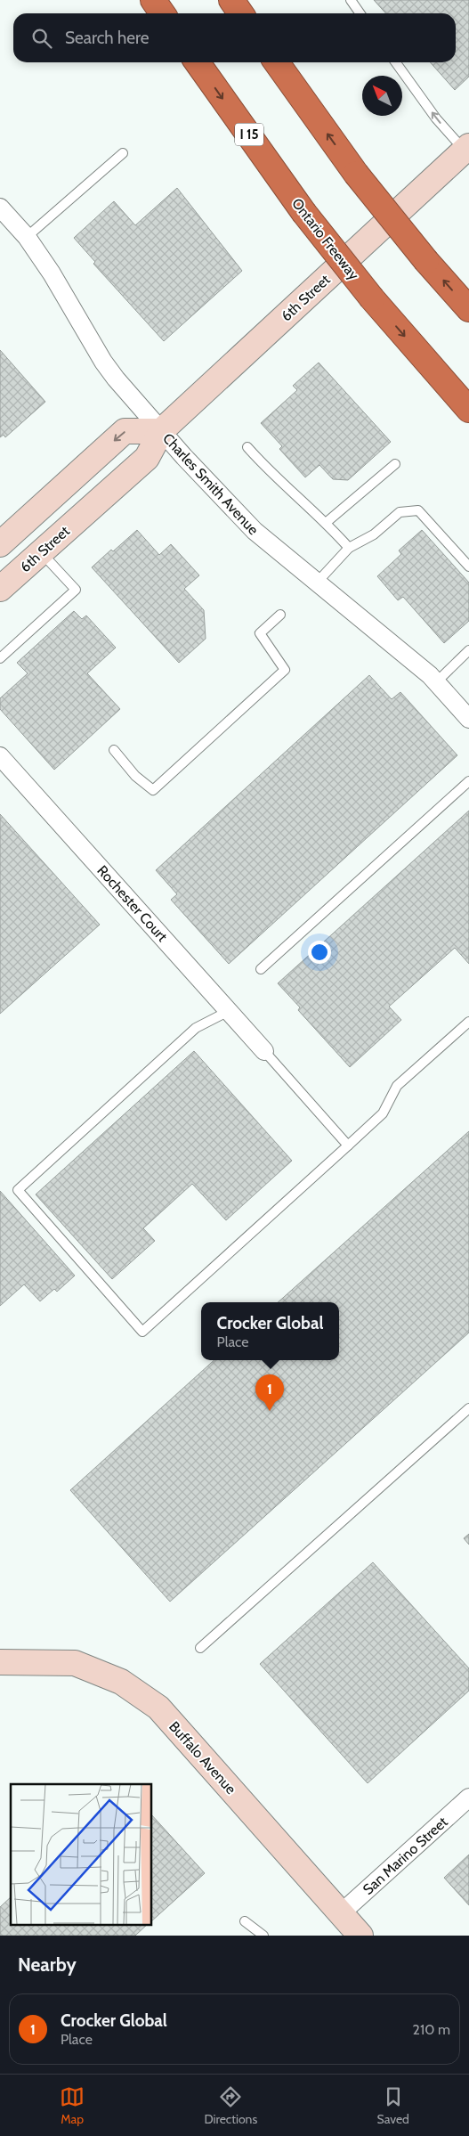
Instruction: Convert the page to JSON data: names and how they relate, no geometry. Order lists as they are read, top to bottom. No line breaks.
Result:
{"streets":{"highway":["I 15","Ontario Freeway"],"street":["6th Street","Charles Smith Avenue","Rochester Court","Buffalo Avenue","San Marino Street"]},"crossings":[["6th Street","Charles Smith Avenue"],["Buffalo Avenue","San Marino Street"]],"north":"top left","page":{"search":"Search here","popup":["Crocker Global","Place"],"pins":"1","heading":"Nearby","list":[{"mark":"1","name":"Crocker Global","note":"Place","value":"210 m"}],"nav":["Map","Directions","Saved"]}}
